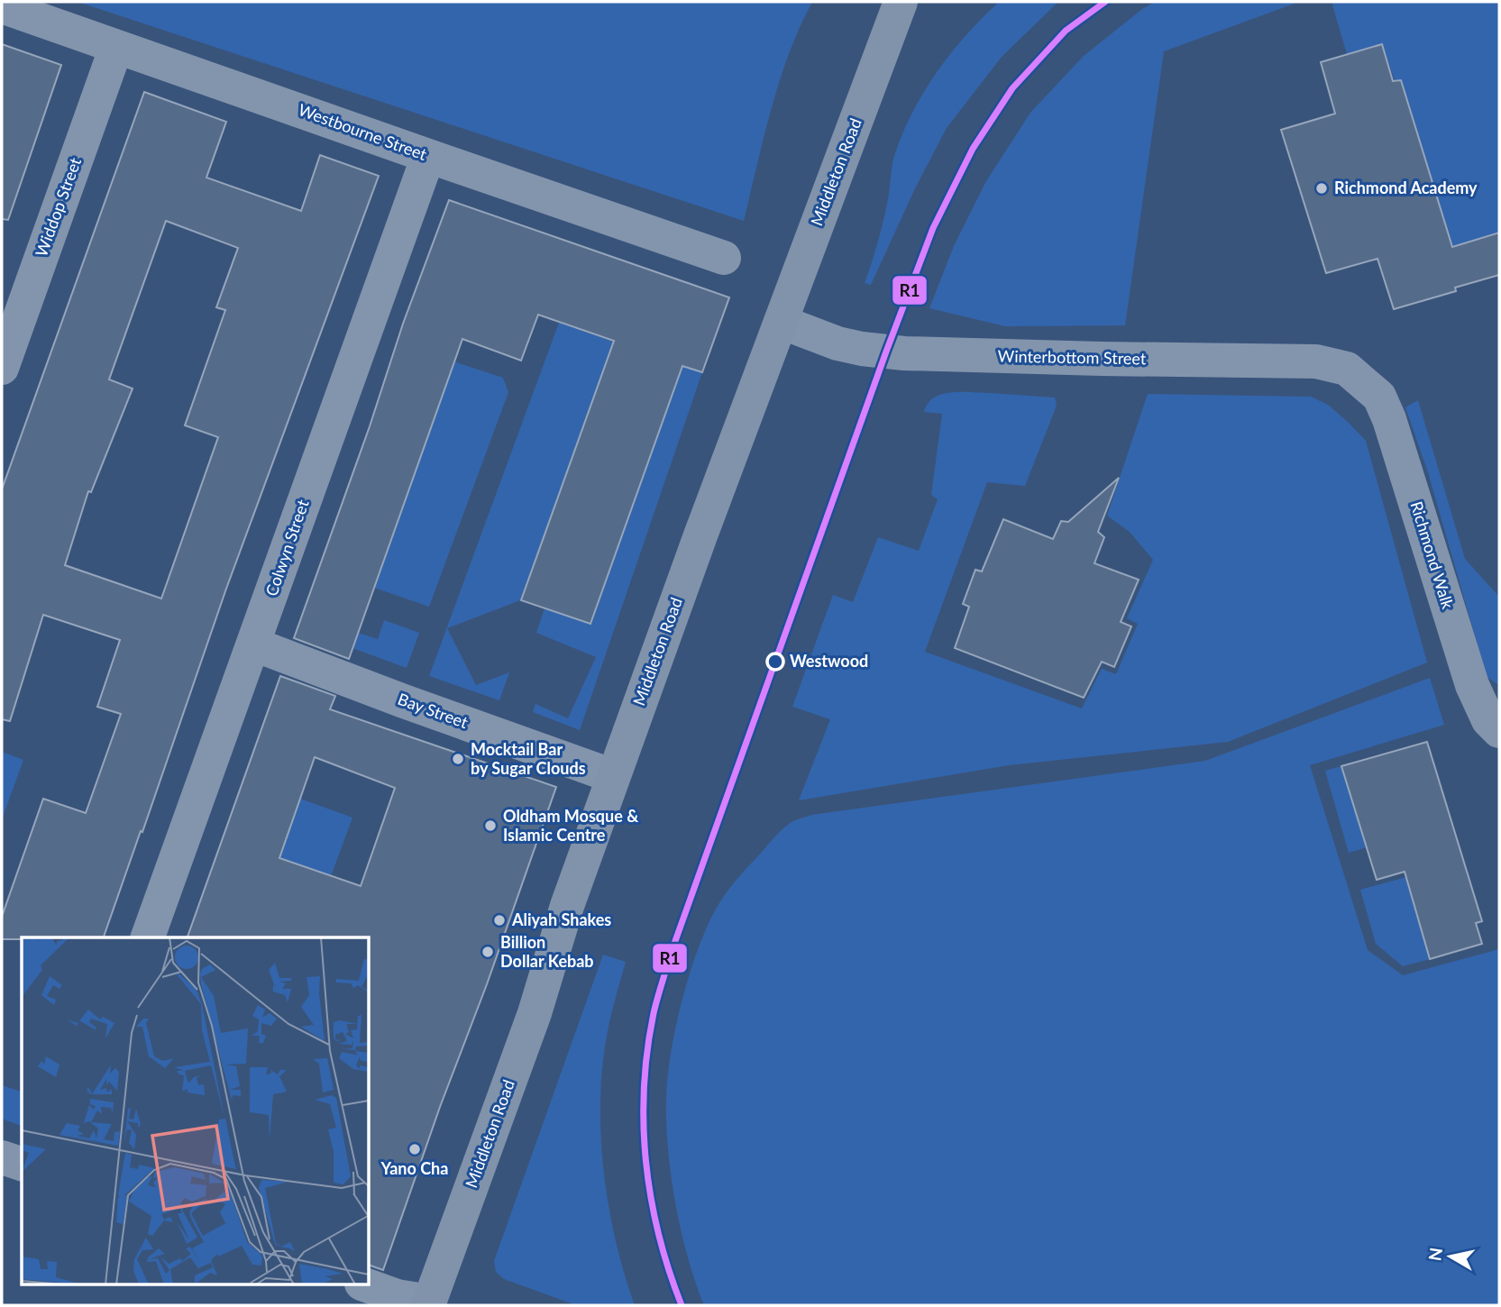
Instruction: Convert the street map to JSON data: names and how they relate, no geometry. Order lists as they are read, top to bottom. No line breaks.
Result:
{"streets":{"main road":["Middleton Road"],"street":["Westbourne Street","Widdop Street","Winterbottom Street","Colwyn Street","Richmond Walk","Bay Street"]},"crossings":[["Westbourne Street","Widdop Street"],["Westbourne Street","Colwyn Street"],["Middleton Road","Winterbottom Street"],["Middleton Road","Bay Street"],["Winterbottom Street","Richmond Walk"],["Colwyn Street","Bay Street"]],"places":["Richmond Academy","Westwood","Mocktail Bar by Sugar Clouds","Oldham Mosque & Islamic Centre","Aliyah Shakes","Billion Dollar Kebab","Yano Cha"],"lines":["transit line R1"],"north":"left"}
